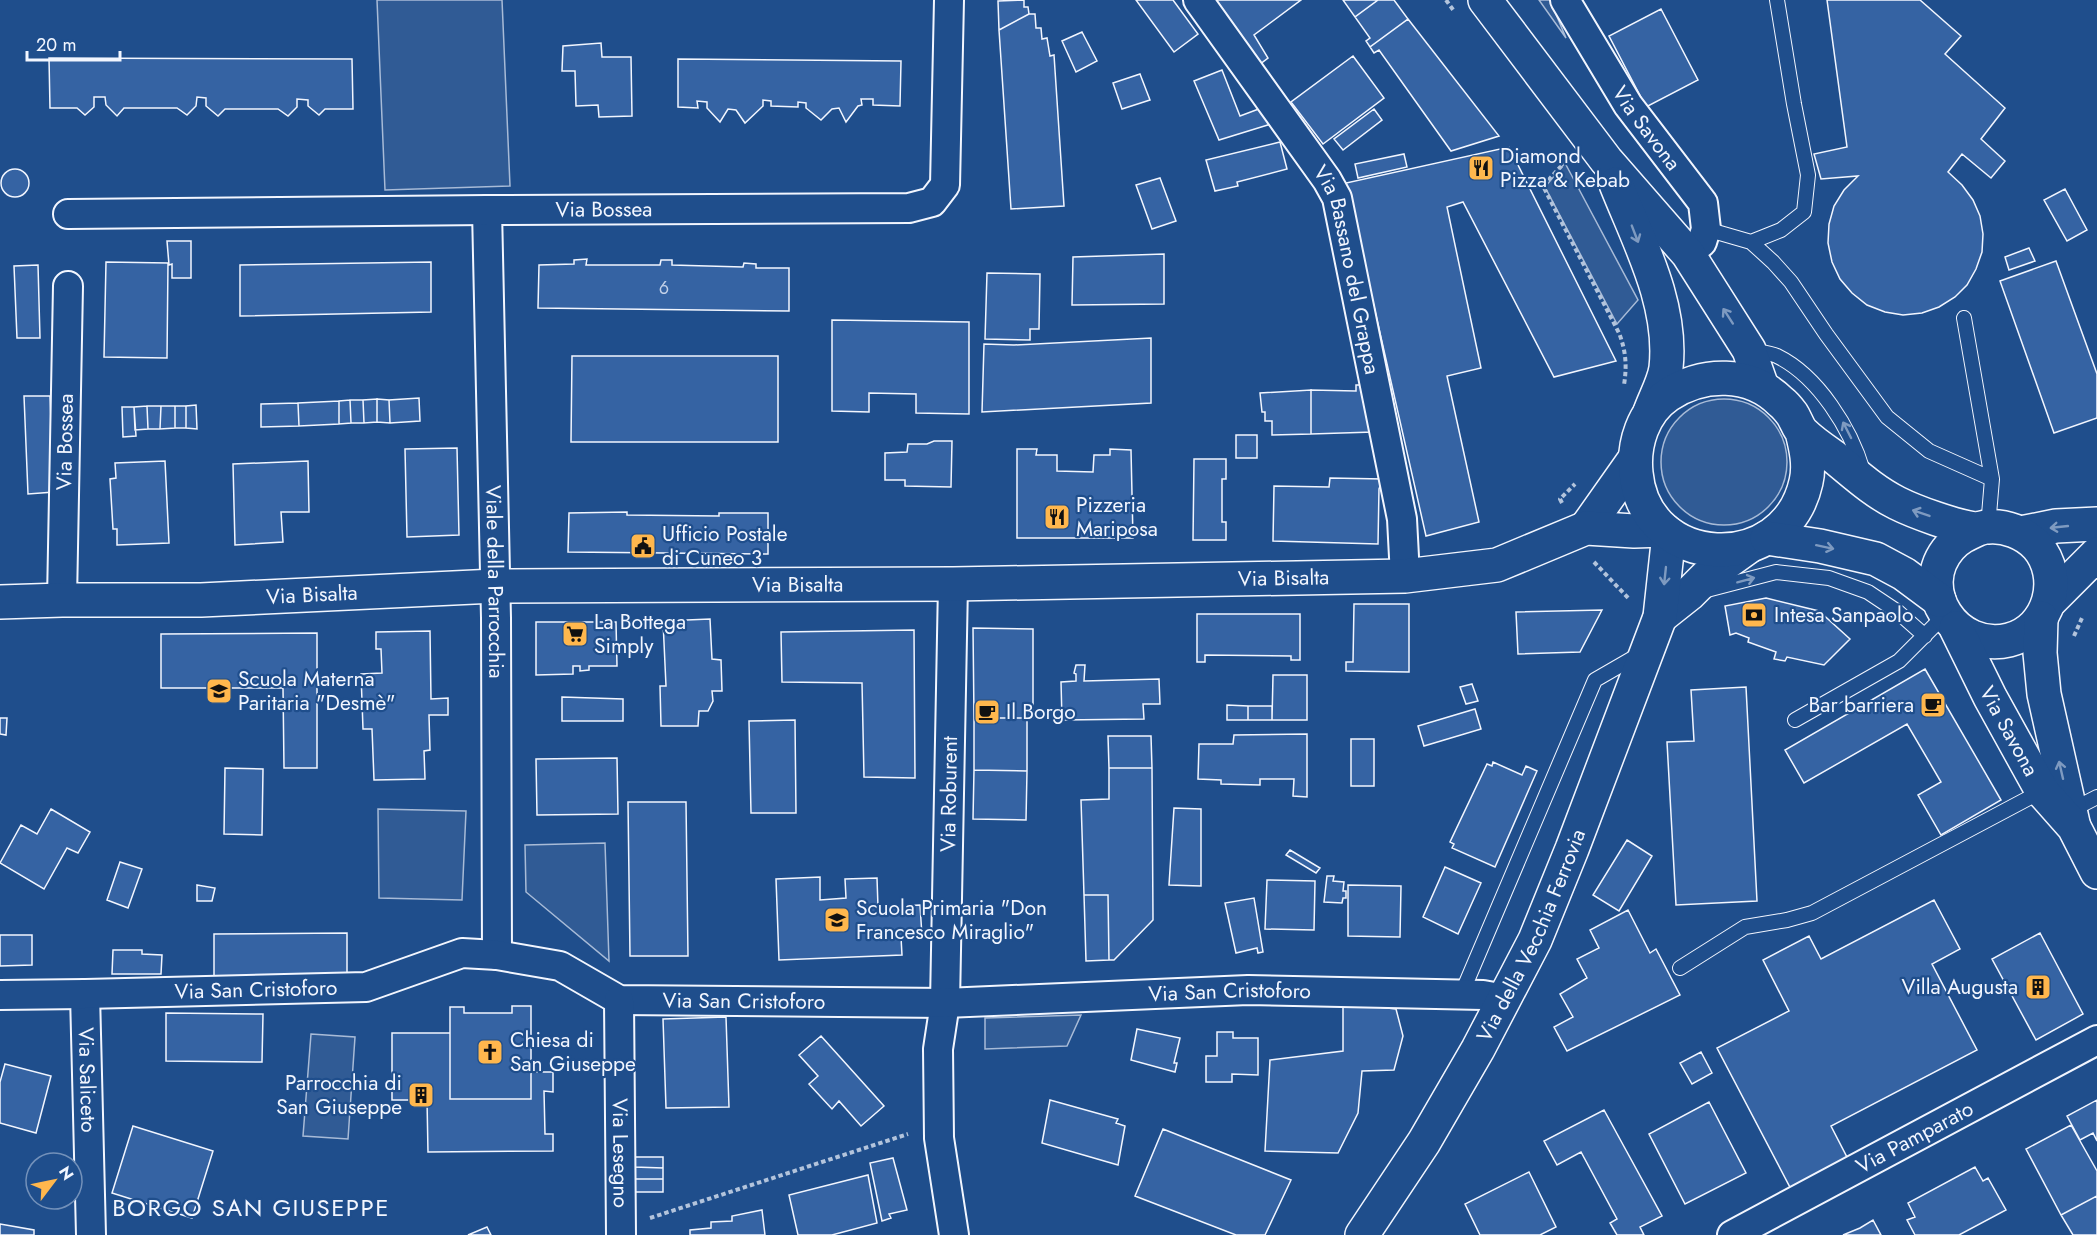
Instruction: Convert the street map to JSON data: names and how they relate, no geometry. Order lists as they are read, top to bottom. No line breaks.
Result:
{"streets":{"street":["Via Savona","Via Bossea","Via Bassano del Grappa","Via Bisalta","Viale della Parrocchia","Via Roburent","Via della Vecchia Ferrovia","Via San Cristoforo","Via Saliceto","Via Pamparato","Via Lesegno"]},"crossings":[["Via Savona","Via Bisalta"],["Via Savona","Via della Vecchia Ferrovia"],["Via Bossea","Via Bisalta"],["Via Bossea","Viale della Parrocchia"],["Via Bassano del Grappa","Via Bisalta"],["Via Bisalta","Viale della Parrocchia"],["Via Bisalta","Via Roburent"],["Via Bisalta","Via della Vecchia Ferrovia"],["Viale della Parrocchia","Via San Cristoforo"],["Via Roburent","Via San Cristoforo"],["Via della Vecchia Ferrovia","Via San Cristoforo"],["Via San Cristoforo","Via Saliceto"],["Via San Cristoforo","Via Lesegno"]],"districts":["BORGO SAN GIUSEPPE"],"places":{"restaurant":["Diamond Pizza & Kebab","Pizzeria Mariposa"],"public building":["Ufficio Postale di Cuneo 3"],"bank":["Intesa Sanpaolo"],"supermarket":["La Bottega Simply"],"school or university":["Scuola Materna Paritaria \"Desmè\"","Scuola Primaria \"Don Francesco Miraglio\""],"cafe":["Bar barriera","Il Borgo"],"building":["Villa Augusta","Parrocchia di San Giuseppe"],"church":["Chiesa di San Giuseppe"]},"house_numbers":["6"],"scale_bar":"20 m","north":"top right"}
